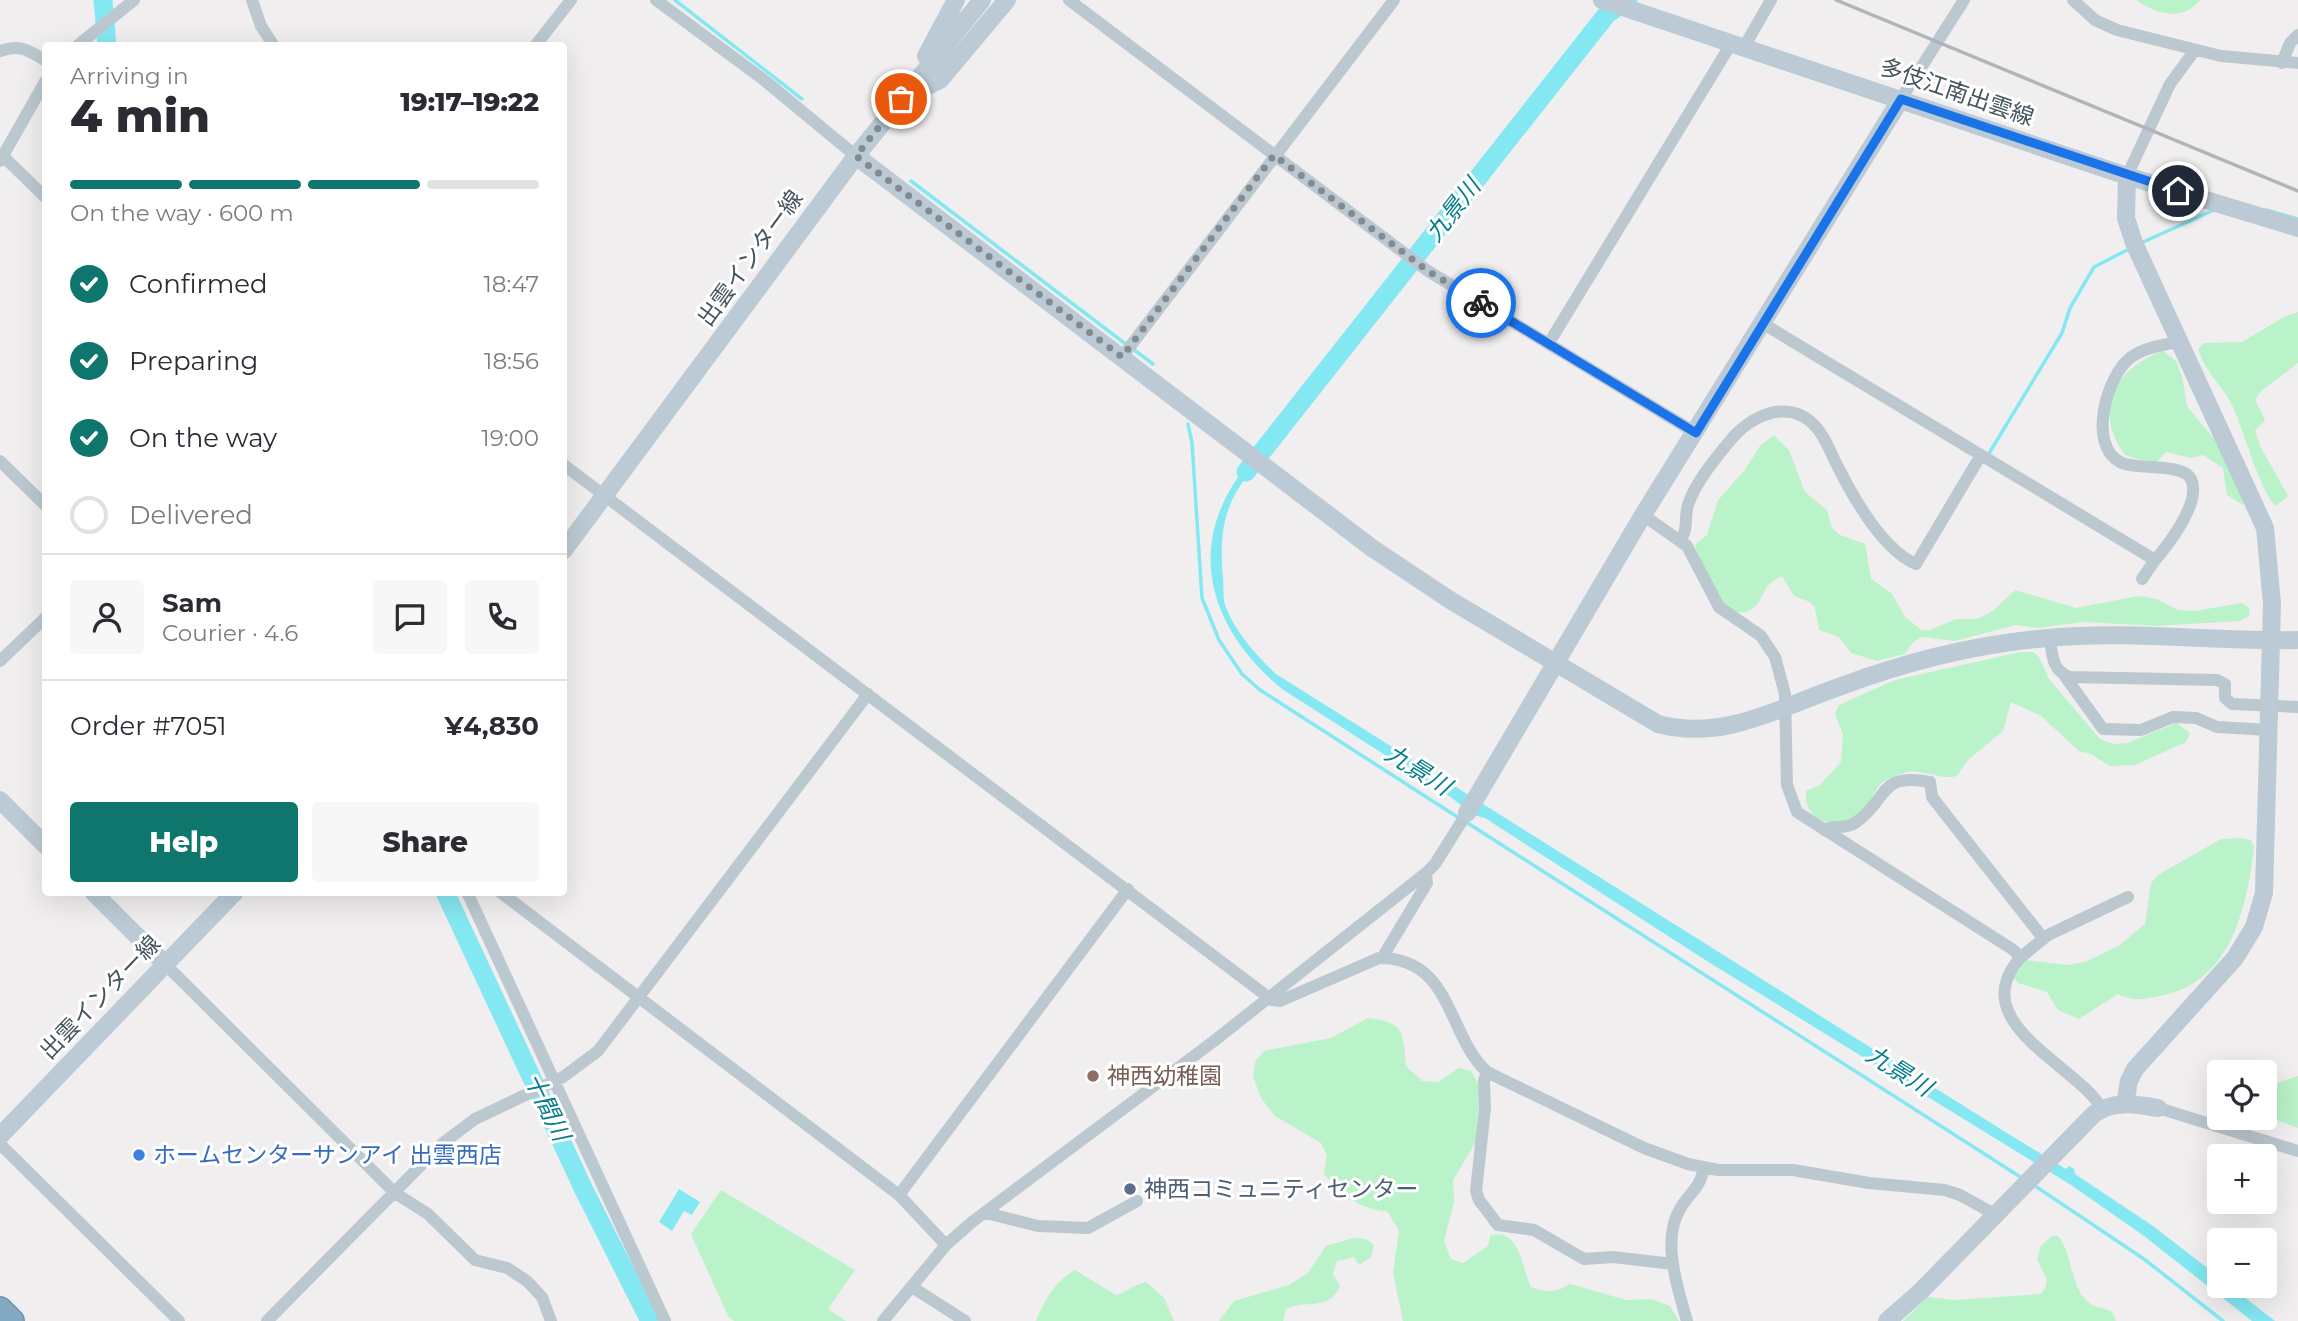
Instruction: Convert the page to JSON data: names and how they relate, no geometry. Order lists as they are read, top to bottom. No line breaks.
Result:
{"streets":{"street":["多伎江南出雲線","出雲インター線"]},"water":["九景川","十間川"],"places":["神西幼稚園","ホームセンターサンアイ 出雲西店","神西コミュニティセンター"],"page":{"heading":["4 min","Arriving in","19:17–19:22"],"panel":["Sam","Courier · 4.6","Order #7051","¥4,830"],"bar":"On the way · 600 m","list":[["Confirmed","18:47"],["Preparing","18:56"],["On the way","19:00"],"Delivered"],"buttons":["Help","Share"],"map_buttons":["+","−"]}}
